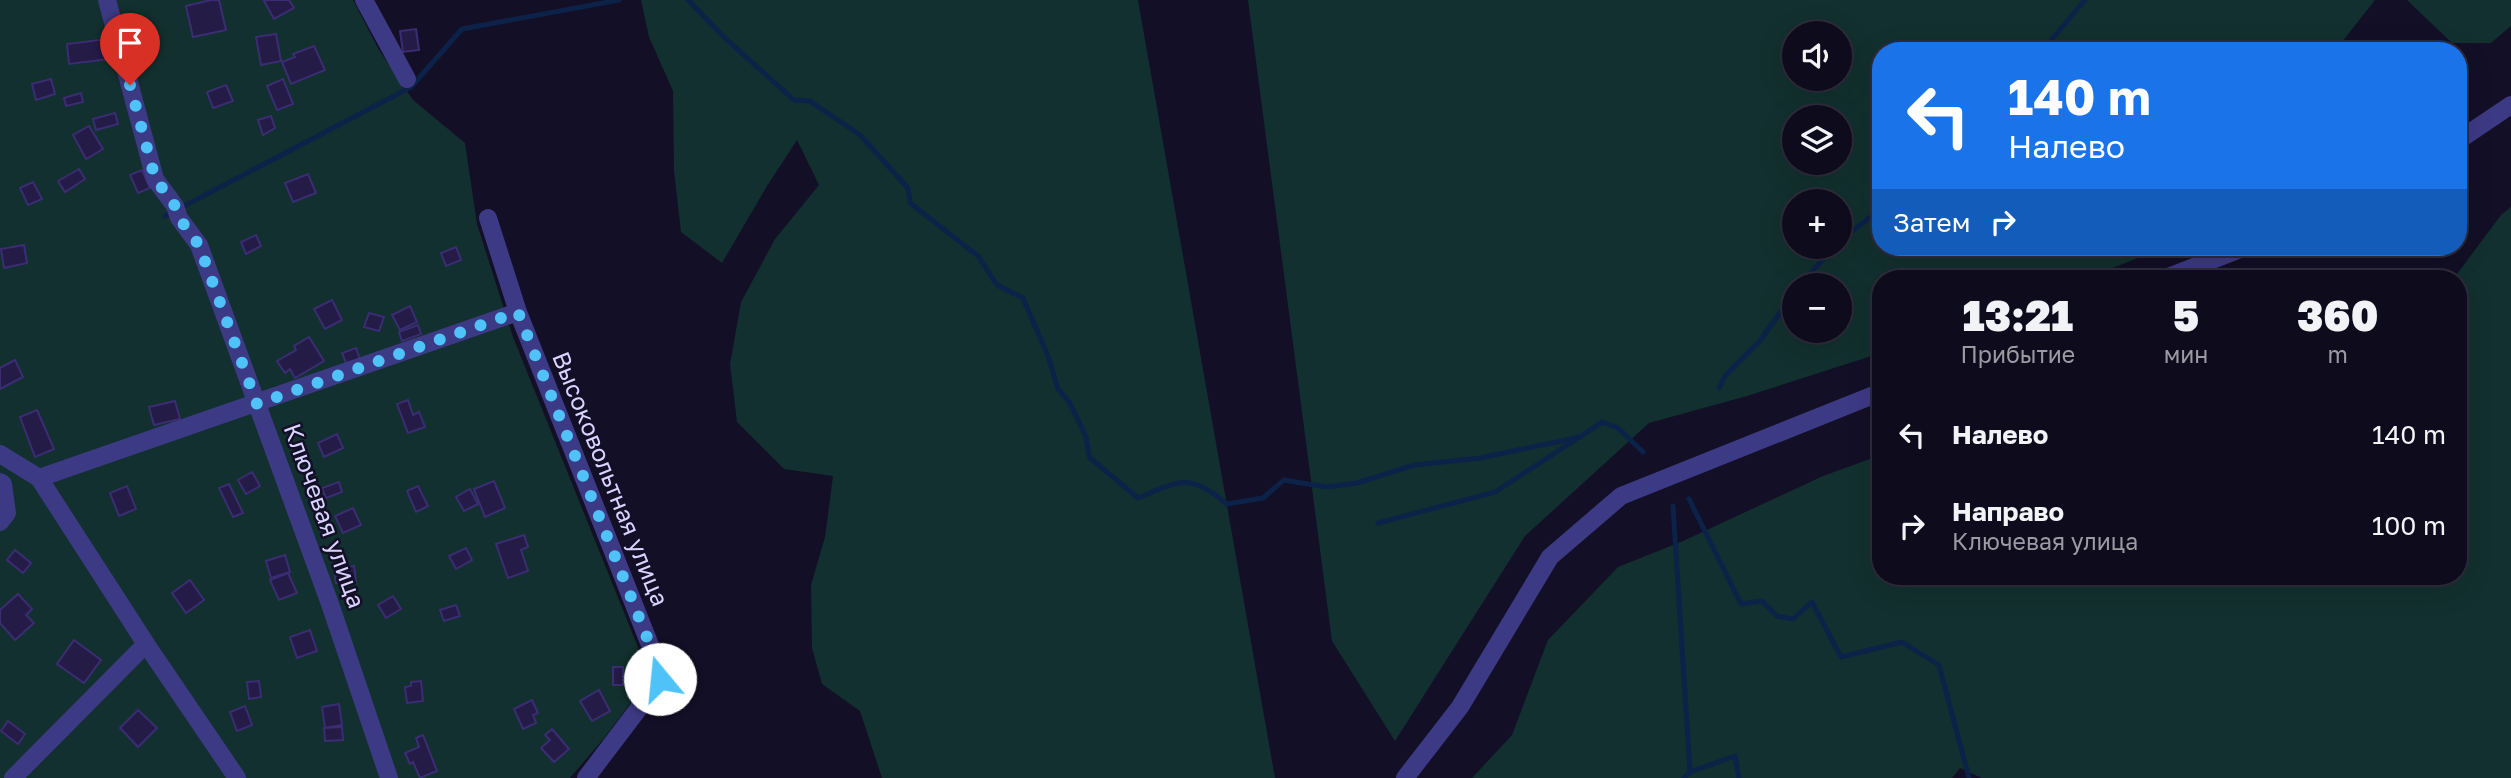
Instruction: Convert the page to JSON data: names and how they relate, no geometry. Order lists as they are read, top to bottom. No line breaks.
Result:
{"streets":{"street":["Высоковольтная улица","Ключевая улица"]},"page":{"map_buttons":["+","−"],"turn":["140 m","Налево"],"then":"Затем","eta":["13:21","Прибытие","5","мин","360","m"],"list":[{"name":"Налево","value":"140 m"},{"name":"Направо","note":"Ключевая улица","value":"100 m"}]}}
